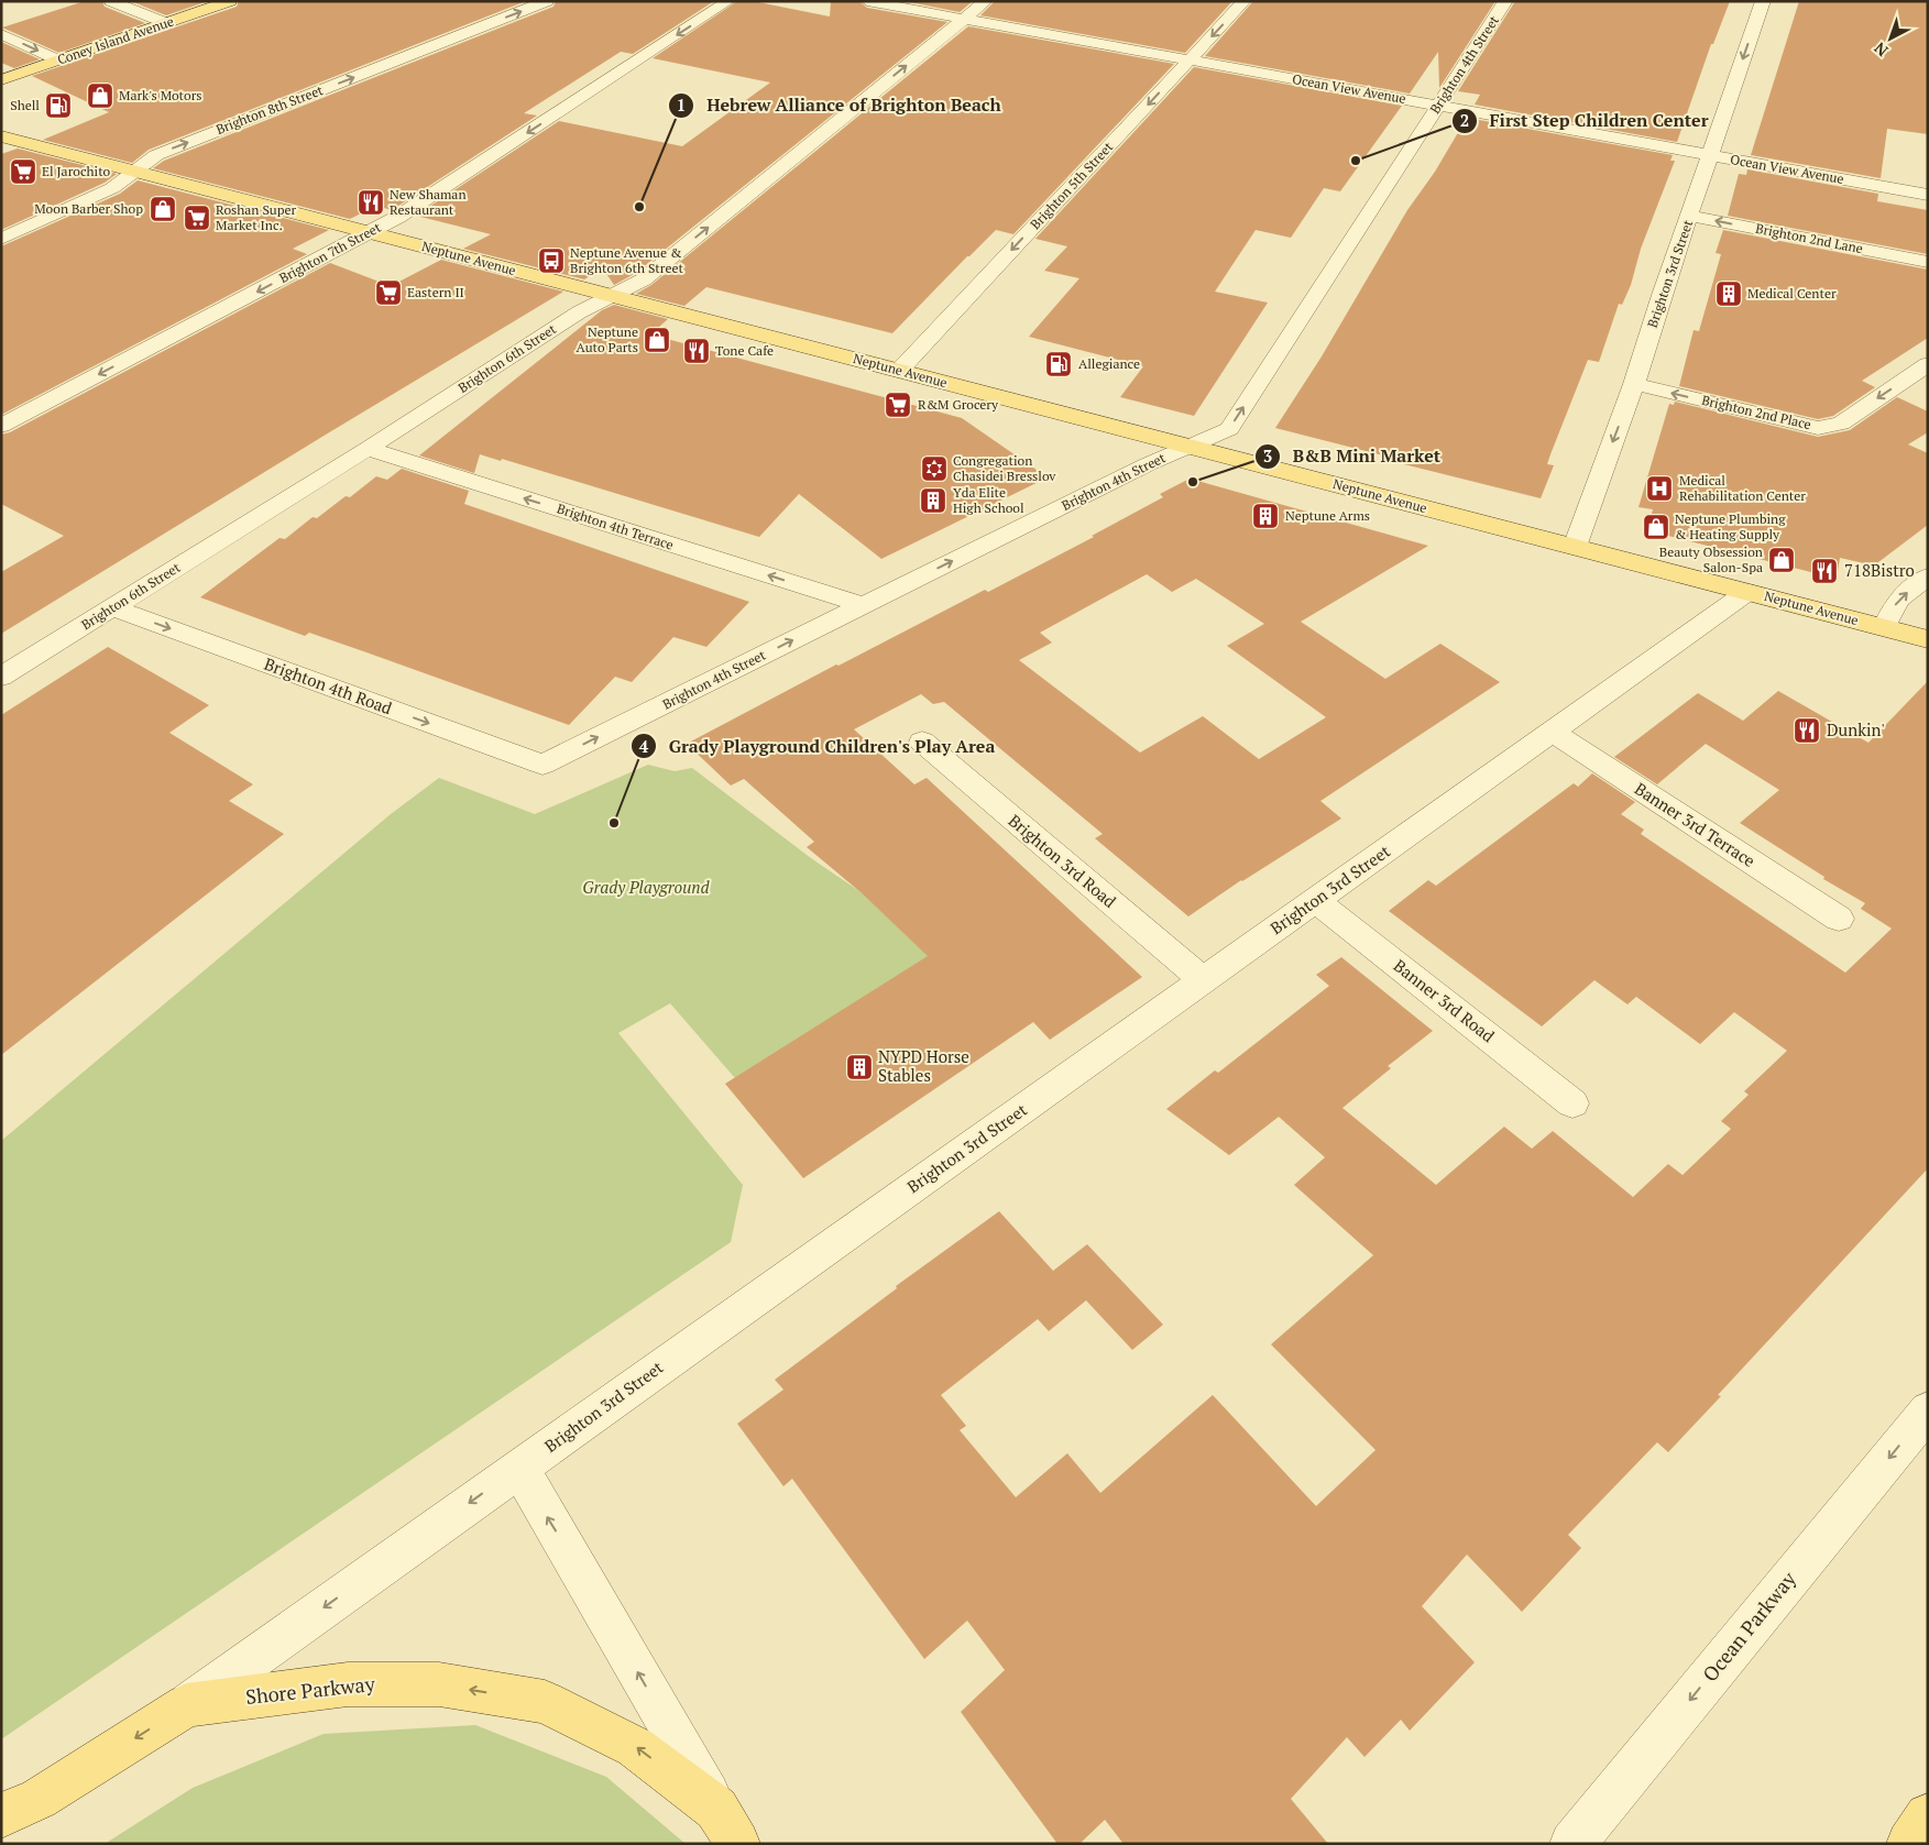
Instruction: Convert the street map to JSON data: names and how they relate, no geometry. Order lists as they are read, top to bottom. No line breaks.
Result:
{"streets":{"main road":["Coney Island Avenue","Neptune Avenue","Shore Parkway"],"street":["Brighton 4th Street","Ocean View Avenue","Brighton 8th Street","Brighton 5th Street","Brighton 2nd Lane","Brighton 7th Street","Brighton 3rd Street","Brighton 6th Street","Brighton 2nd Place","Brighton 4th Terrace","Brighton 4th Road","Banner 3rd Terrace","Brighton 3rd Road","Banner 3rd Road","Ocean Parkway"]},"crossings":[["Brighton 4th Street","Ocean View Avenue"],["Brighton 4th Street","Neptune Avenue"],["Brighton 4th Street","Brighton 4th Terrace"],["Brighton 4th Street","Brighton 4th Road"],["Ocean View Avenue","Brighton 5th Street"],["Ocean View Avenue","Brighton 3rd Street"],["Ocean View Avenue","Brighton 6th Street"],["Brighton 8th Street","Neptune Avenue"],["Brighton 5th Street","Neptune Avenue"],["Brighton 2nd Lane","Brighton 3rd Street"],["Brighton 7th Street","Neptune Avenue"],["Neptune Avenue","Brighton 3rd Street"],["Neptune Avenue","Brighton 6th Street"],["Brighton 3rd Street","Brighton 2nd Place"],["Brighton 3rd Street","Banner 3rd Terrace"],["Brighton 3rd Street","Brighton 3rd Road"],["Brighton 3rd Street","Banner 3rd Road"],["Brighton 3rd Street","Shore Parkway"],["Brighton 6th Street","Brighton 4th Terrace"],["Brighton 6th Street","Brighton 4th Road"]],"one_way":["Brighton 4th Street","Brighton 8th Street","Brighton 5th Street","Brighton 2nd Lane","Brighton 7th Street","Brighton 6th Street","Brighton 2nd Place","Brighton 4th Terrace","Brighton 4th Road","Ocean Parkway","Shore Parkway"],"parks":["Grady Playground"],"places":{"shop":["Mark's Motors","Moon Barber Shop","Neptune Auto Parts","Neptune Plumbing & Heating Supply","Beauty Obsession Salon-Spa"],"fuel station":["Shell","Allegiance"],"other":["First Step Children Center","Hebrew Alliance of Brighton Beach","B&B Mini Market","Grady Playground Children's Play Area"],"supermarket":["El Jarochito","Roshan Super Market Inc.","Eastern II","R&M Grocery"],"restaurant":["New Shaman Restaurant","Tone Cafe","718Bistro","Dunkin'"],"bus stop":["Neptune Avenue & Brighton 6th Street"],"building":["Medical Center","Yda Elite High School","Neptune Arms","NYPD Horse Stables"],"synagogue":["Congregation Chasidei Bresslov"],"hospital":["Medical Rehabilitation Center"]},"north":"bottom left"}
